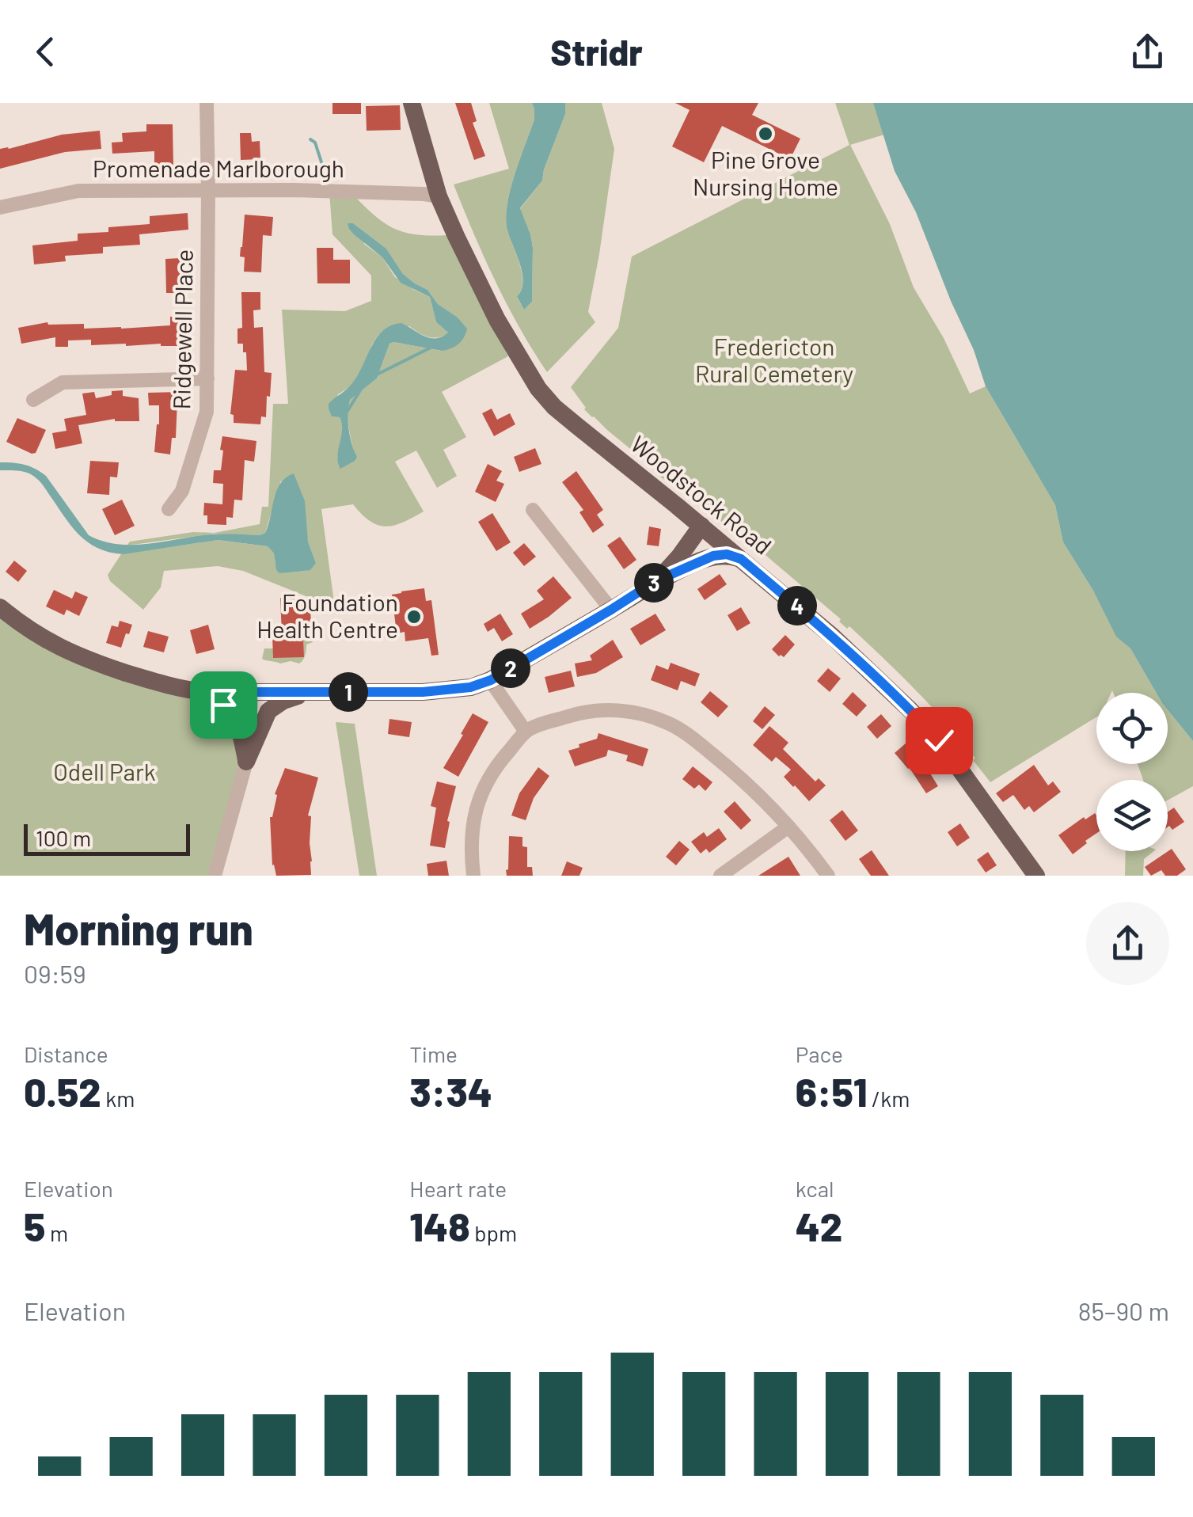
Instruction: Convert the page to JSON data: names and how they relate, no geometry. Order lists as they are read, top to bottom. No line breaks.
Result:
{"streets":{"main road":["Woodstock Road"],"street":["Promenade Marlborough","Ridgewell Place"]},"crossings":[["Promenade Marlborough","Ridgewell Place"],["Promenade Marlborough","Woodstock Road"]],"parks":["Fredericton Rural Cemetery","Odell Park"],"places":["Pine Grove Nursing Home","Foundation Health Centre"],"scale_bar":"100 m","page":{"header":"Stridr","pins":["3","4","2","1"],"scale":"100 m","heading":["Morning run","09:59"],"stats":[["Distance","0.52 km"],["Time","3:34"],["Pace","6:51 /km"],["Elevation","5 m"],["Heart rate","148 bpm"],["kcal","42"]],"chart":["Elevation","85–90 m"]}}
